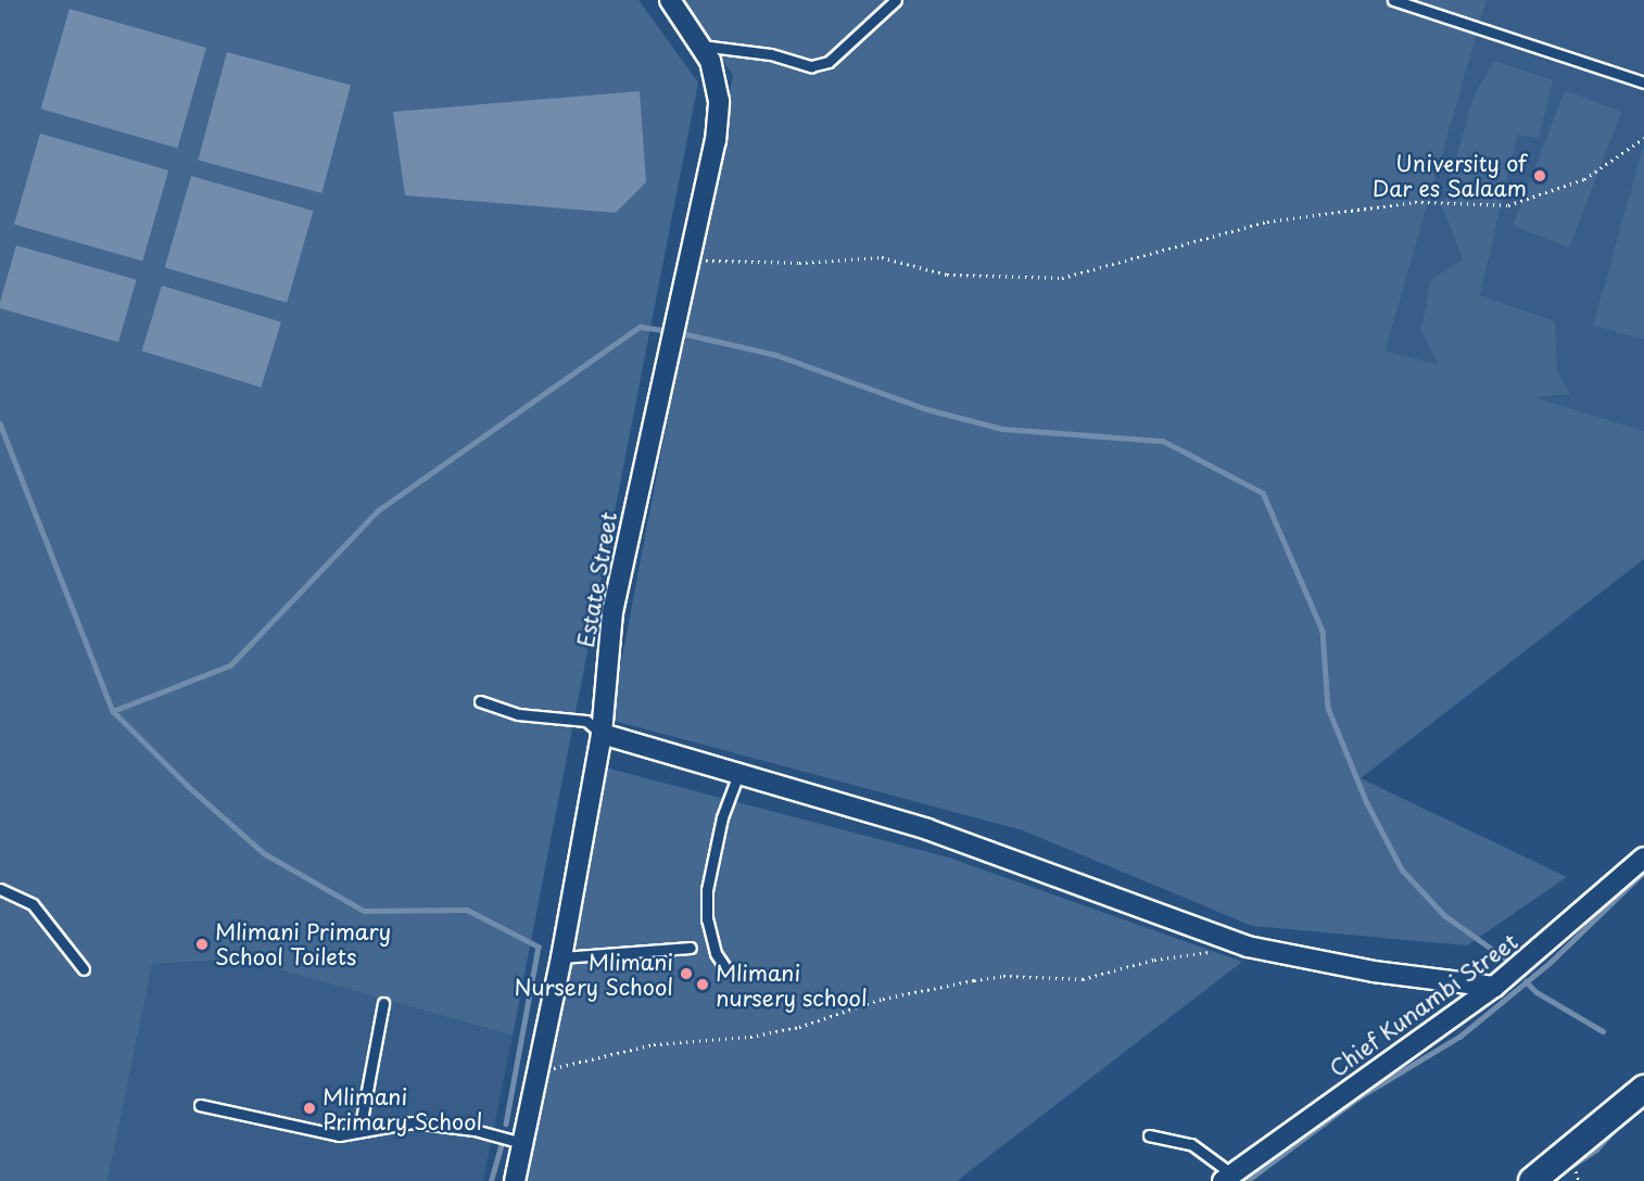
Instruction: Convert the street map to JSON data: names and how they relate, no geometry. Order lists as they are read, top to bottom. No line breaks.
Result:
{"streets":{"street":["Estate Street","Chief Kunambi Street"]},"places":["University of Dar es Salaam","Mlimani Primary School Toilets","Mlimani Nursery School","Mlimani nursery school","Mlimani Primary School"]}
